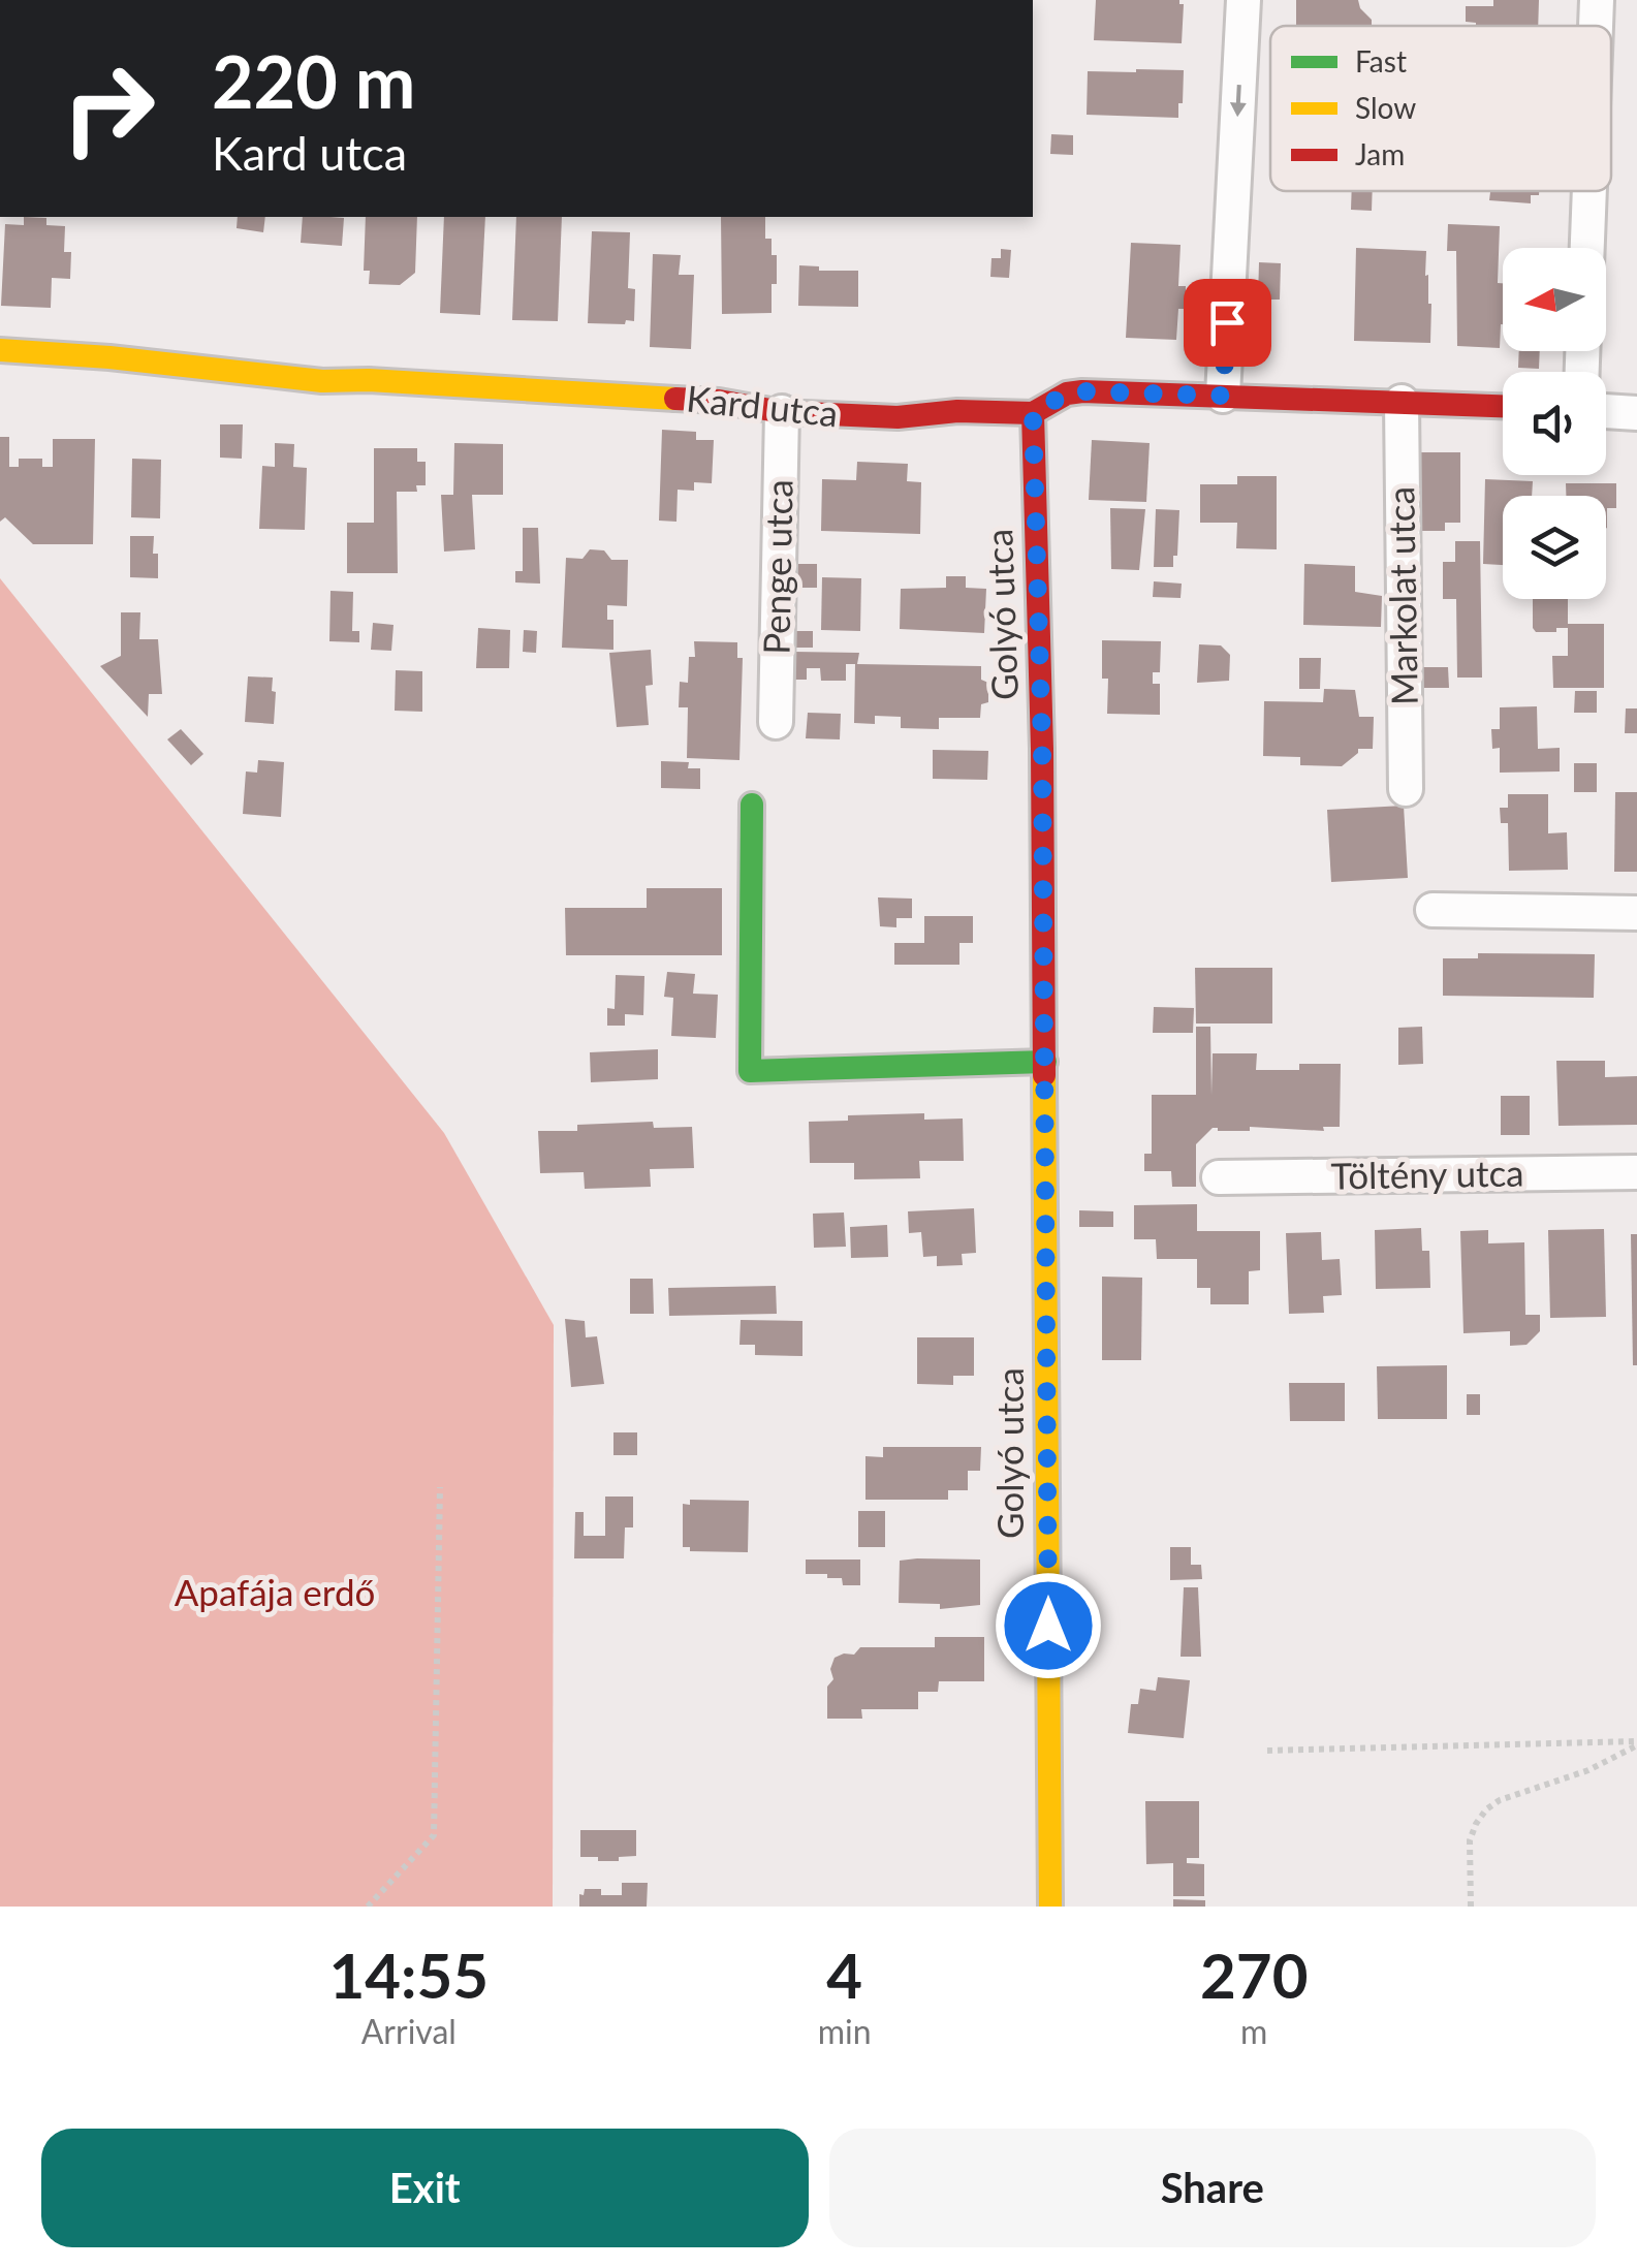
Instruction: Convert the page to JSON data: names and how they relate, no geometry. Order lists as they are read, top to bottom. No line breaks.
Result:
{"streets":{"street":["Kard utca","Penge utca","Markolat utca","Golyó utca","Töltény utca"]},"crossings":[["Kard utca","Penge utca"],["Kard utca","Markolat utca"],["Kard utca","Golyó utca"]],"parks":["Apafája erdő"],"legend":["Fast","Slow","Jam"],"north":"left","page":{"turn":["220 m","Kard utca"],"eta":["14:55","Arrival","4","min","270","m"],"buttons":["Exit","Share"]}}
